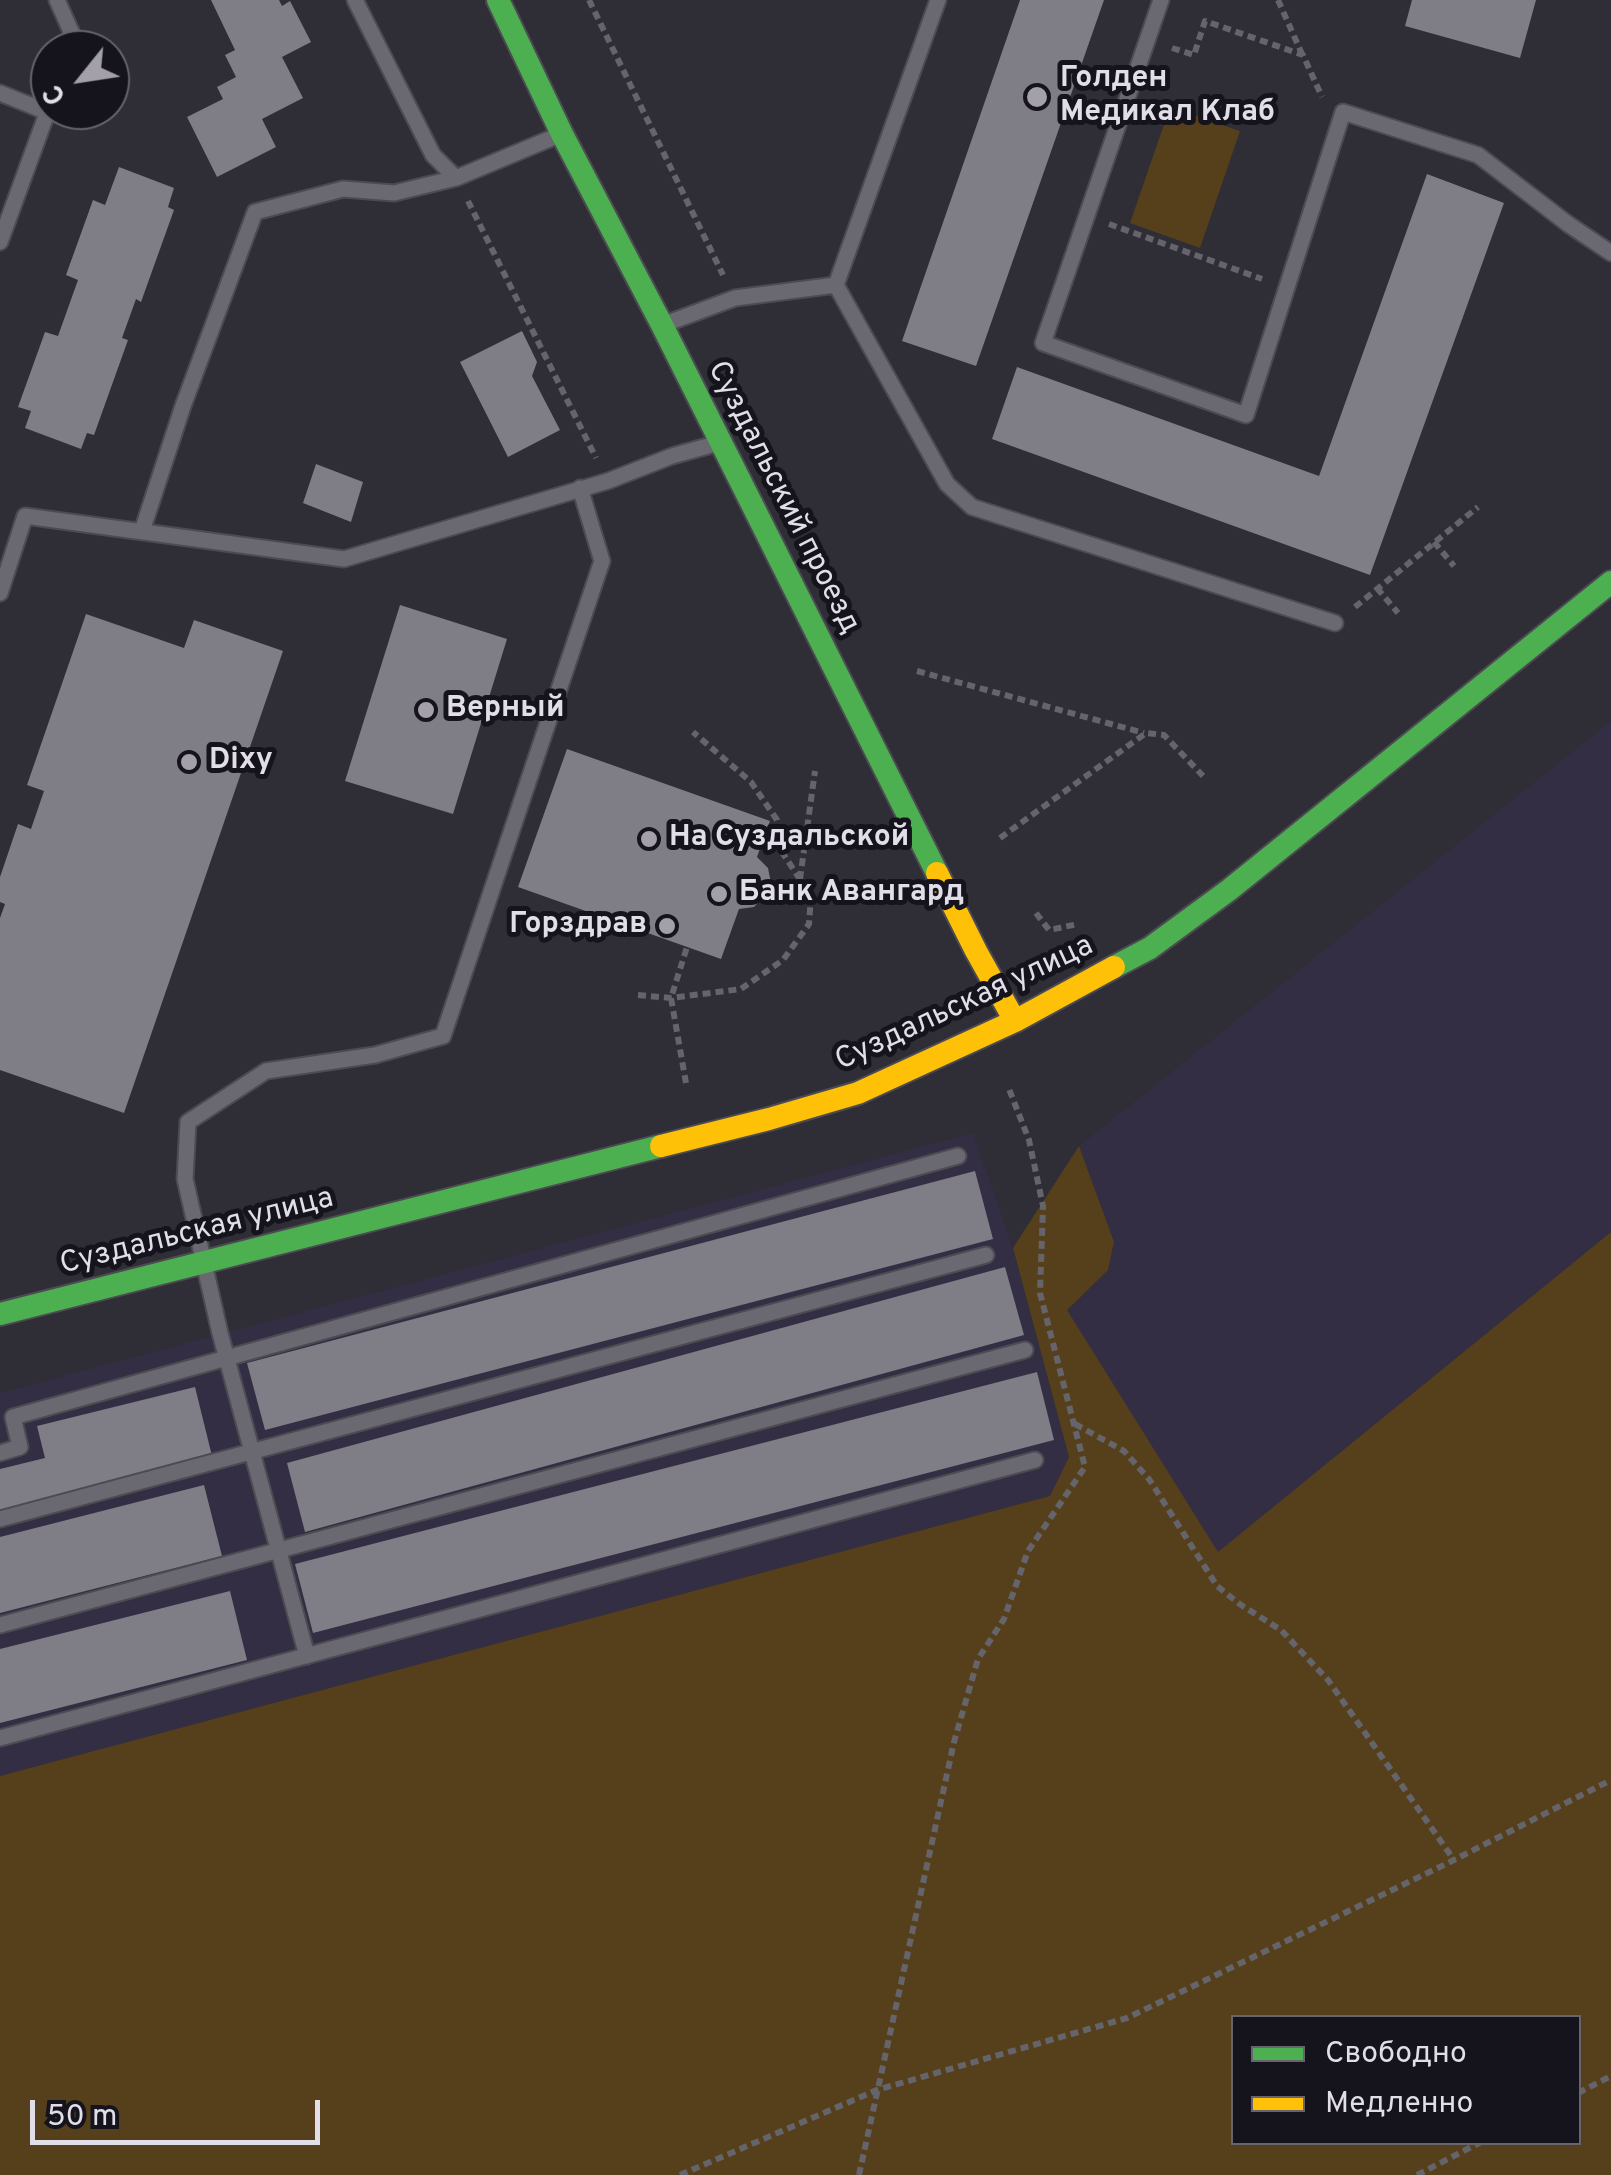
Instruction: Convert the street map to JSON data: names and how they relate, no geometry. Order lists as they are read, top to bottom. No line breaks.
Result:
{"streets":{"street":["Суздальский проезд","Суздальская улица"]},"crossings":[["Суздальский проезд","Суздальская улица"]],"places":["Голден Медикал Клаб","Верный","Dixy","На Суздальской","Банк Авангард","Горздрав"],"legend":["Свободно","Медленно"],"scale_bar":"50 m","north":"bottom left"}
